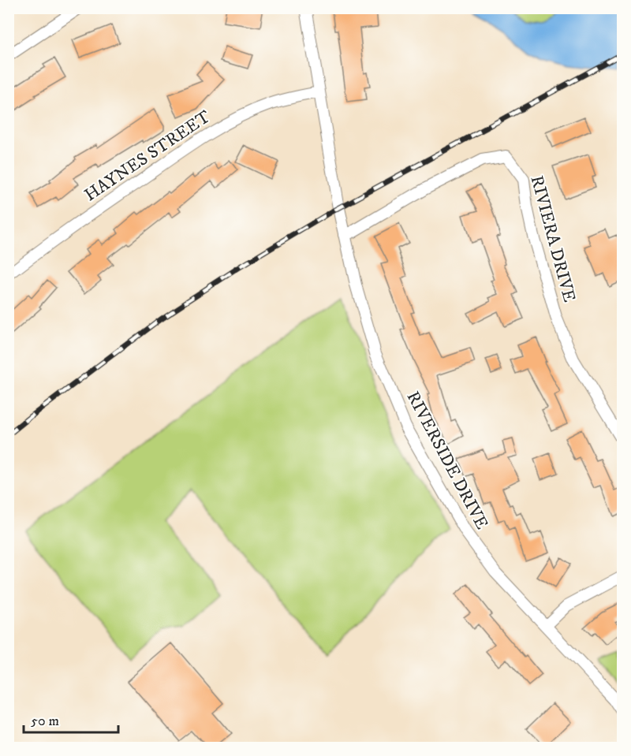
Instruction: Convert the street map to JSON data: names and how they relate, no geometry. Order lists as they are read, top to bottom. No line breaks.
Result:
{"streets":{"street":["HAYNES STREET","RIVIERA DRIVE","RIVERSIDE DRIVE"]},"crossings":[["HAYNES STREET","RIVERSIDE DRIVE"],["RIVIERA DRIVE","RIVERSIDE DRIVE"]],"scale_bar":"50 m"}
